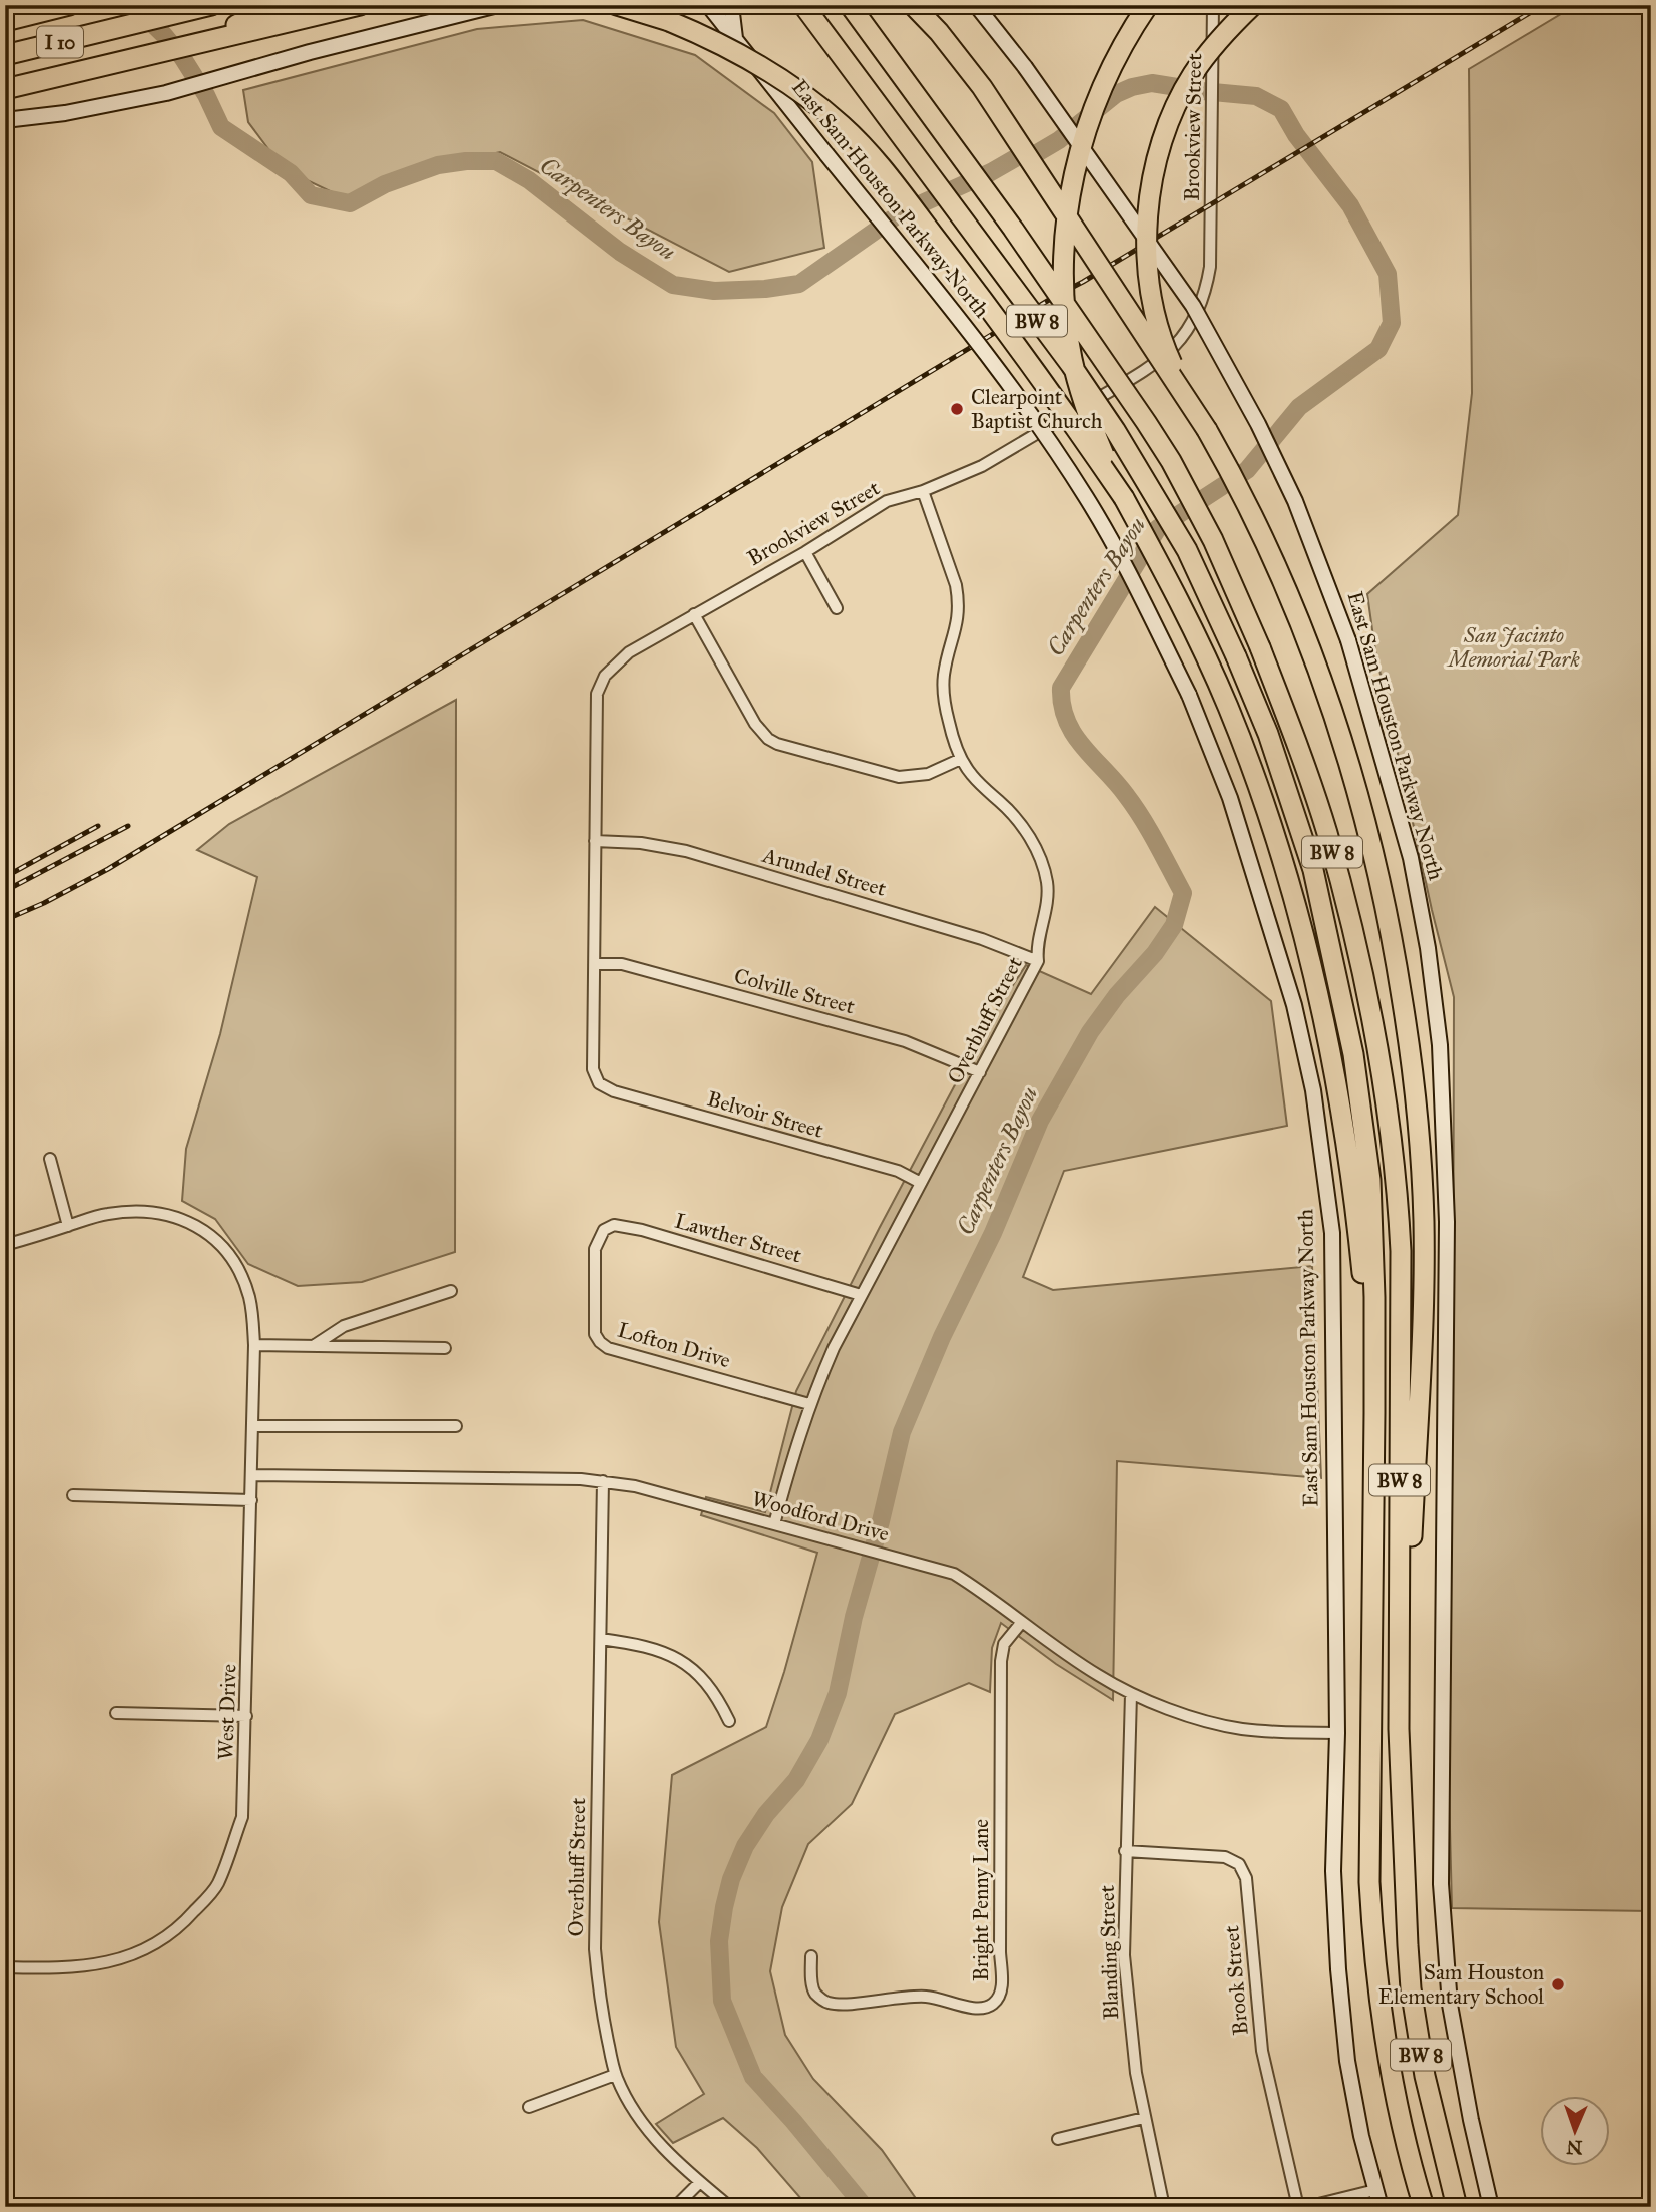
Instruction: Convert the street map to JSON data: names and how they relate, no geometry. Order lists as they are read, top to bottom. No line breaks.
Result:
{"streets":{"highway":["I 10","East Sam Houston Parkway North","BW 8"],"street":["Brookview Street","Arundel Street","Colville Street","Overbluff Street","Belvoir Street","Lawther Street","Lofton Drive","Woodford Drive","West Drive","Bright Penny Lane","Blanding Street","Brook Street"]},"crossings":[["Brookview Street","Arundel Street"],["Brookview Street","Colville Street"],["Brookview Street","Overbluff Street"],["Brookview Street","Belvoir Street"],["East Sam Houston Parkway North","Woodford Drive"],["Arundel Street","Overbluff Street"],["Colville Street","Overbluff Street"],["Overbluff Street","Belvoir Street"],["Overbluff Street","Lawther Street"],["Overbluff Street","Lofton Drive"],["Overbluff Street","Woodford Drive"],["Lawther Street","Lofton Drive"],["Woodford Drive","West Drive"],["Woodford Drive","Bright Penny Lane"],["Woodford Drive","Blanding Street"],["Blanding Street","Brook Street"]],"water":["Carpenters Bayou"],"parks":["San Jacinto Memorial Park"],"places":["Clearpoint Baptist Church","Sam Houston Elementary School"],"north":"bottom"}
